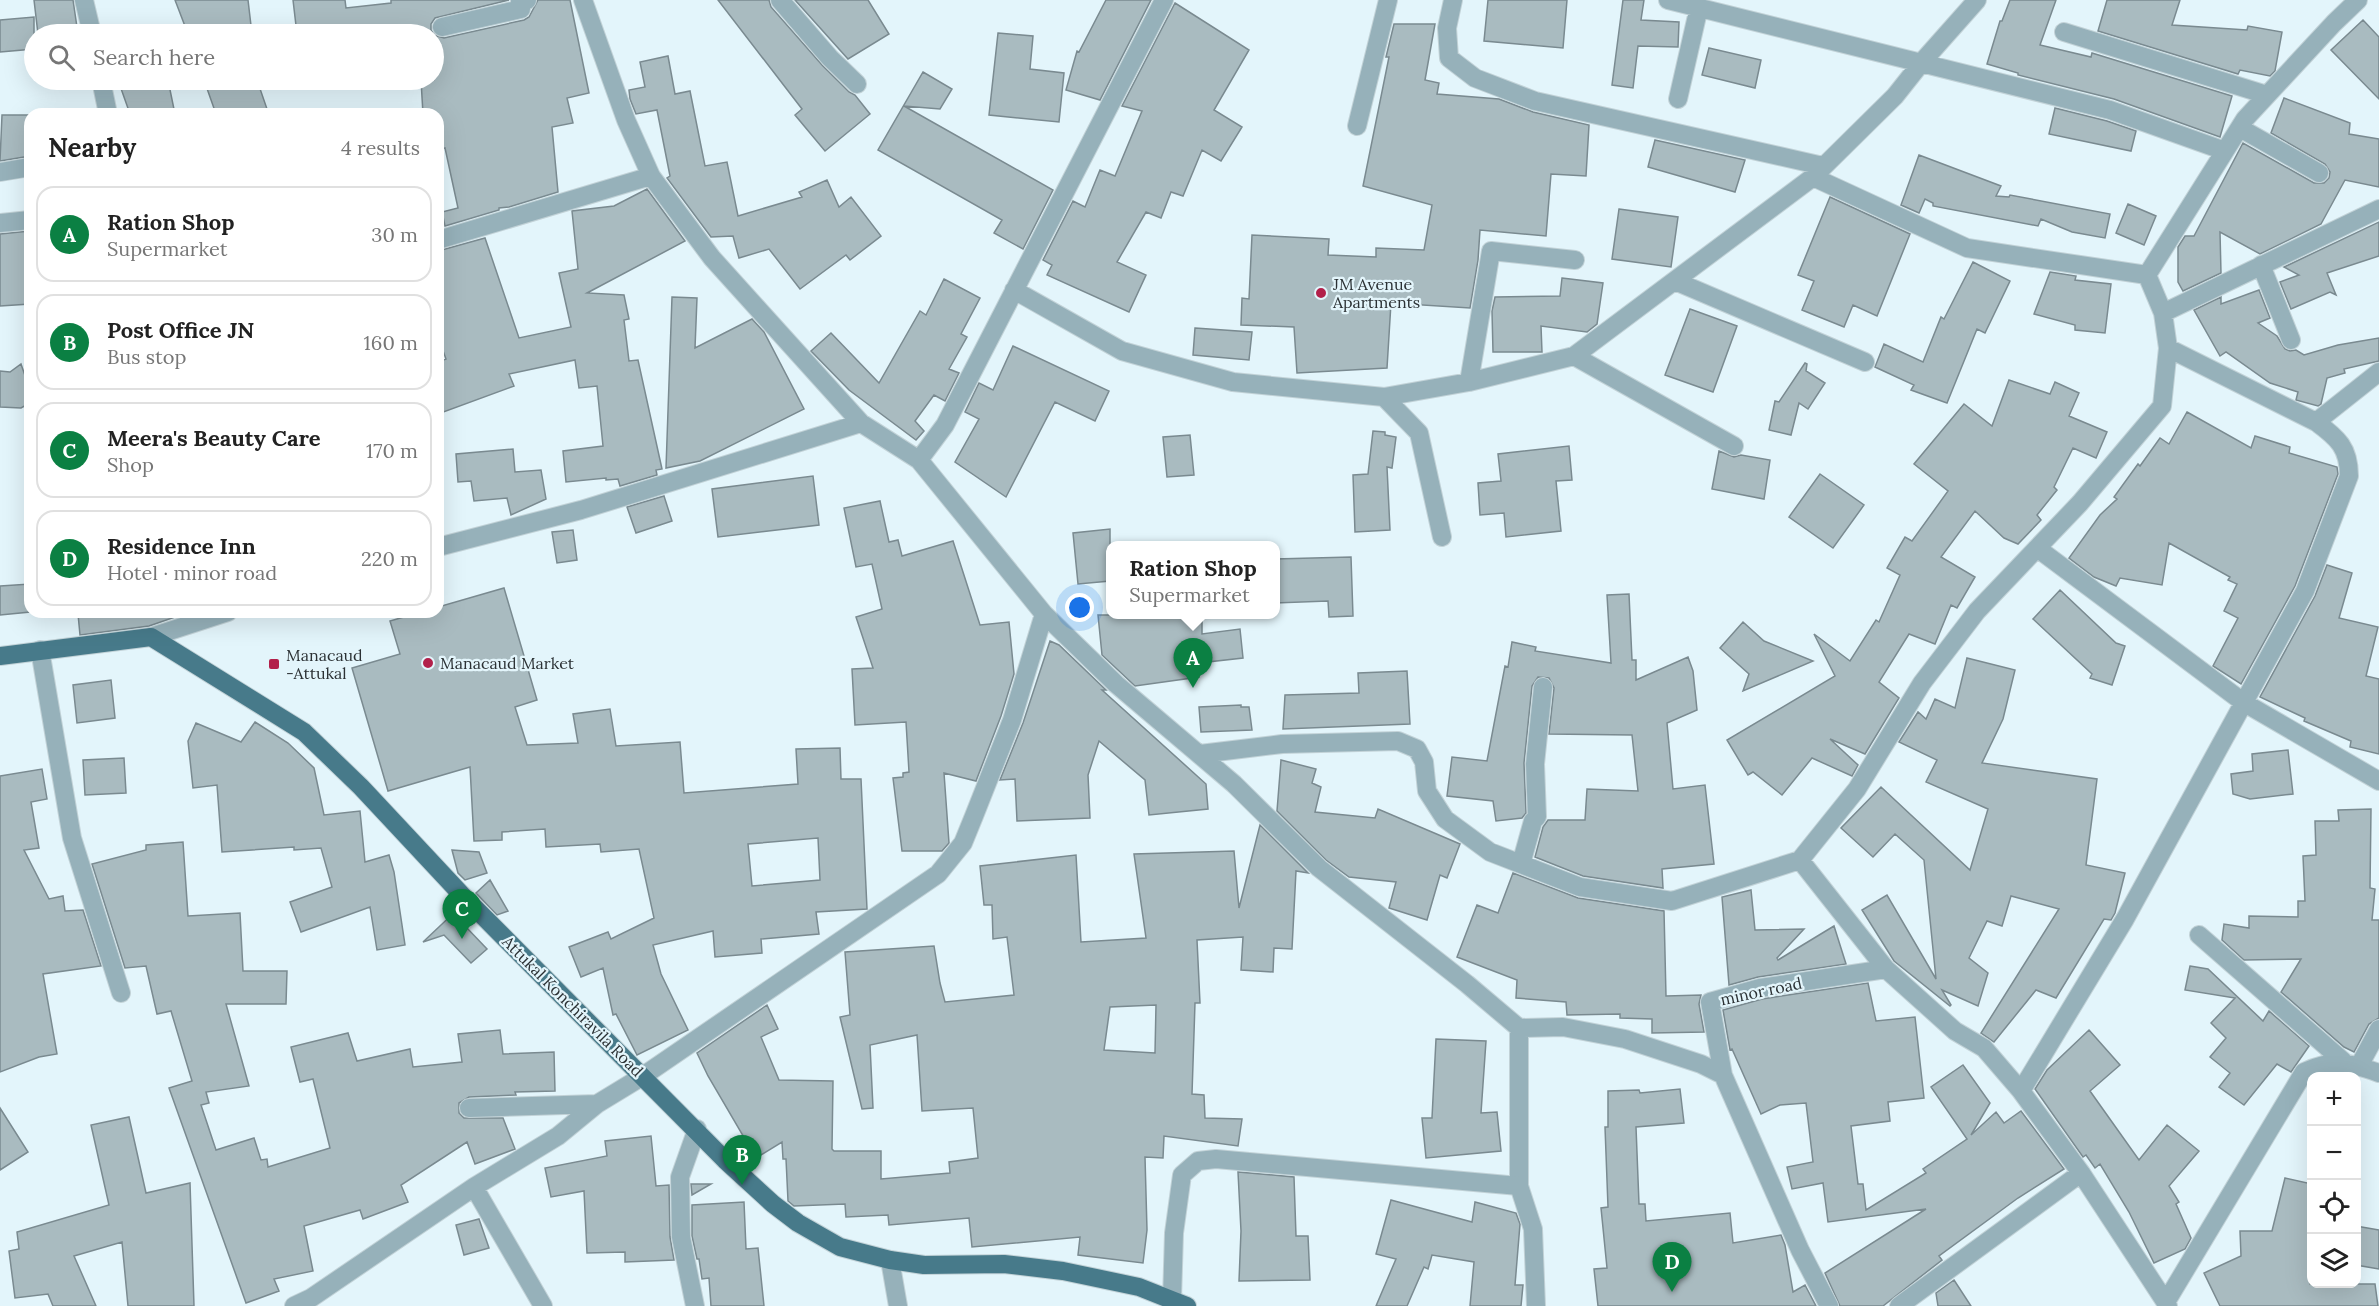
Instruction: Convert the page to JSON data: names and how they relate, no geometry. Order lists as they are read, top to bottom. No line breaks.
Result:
{"streets":{"main road":["Attukal Konchiravila Road"],"street":["minor road"]},"places":{"other":["JM Avenue Apartments","Manacaud Market"],"transit":["Manacaud -Attukal"]},"page":{"search":"Search here","heading":["Nearby","4 results"],"list":[{"mark":"A","name":"Ration Shop","note":"Supermarket","value":"30 m"},{"mark":"B","name":"Post Office JN","note":"Bus stop","value":"160 m"},{"mark":"C","name":"Meera's Beauty Care","note":"Shop","value":"170 m"},{"mark":"D","name":"Residence Inn","note":"Hotel · minor road","value":"220 m"}],"popup":["Ration Shop","Supermarket"],"pins":["A","C","B","D"],"map_buttons":["+","−"]}}
